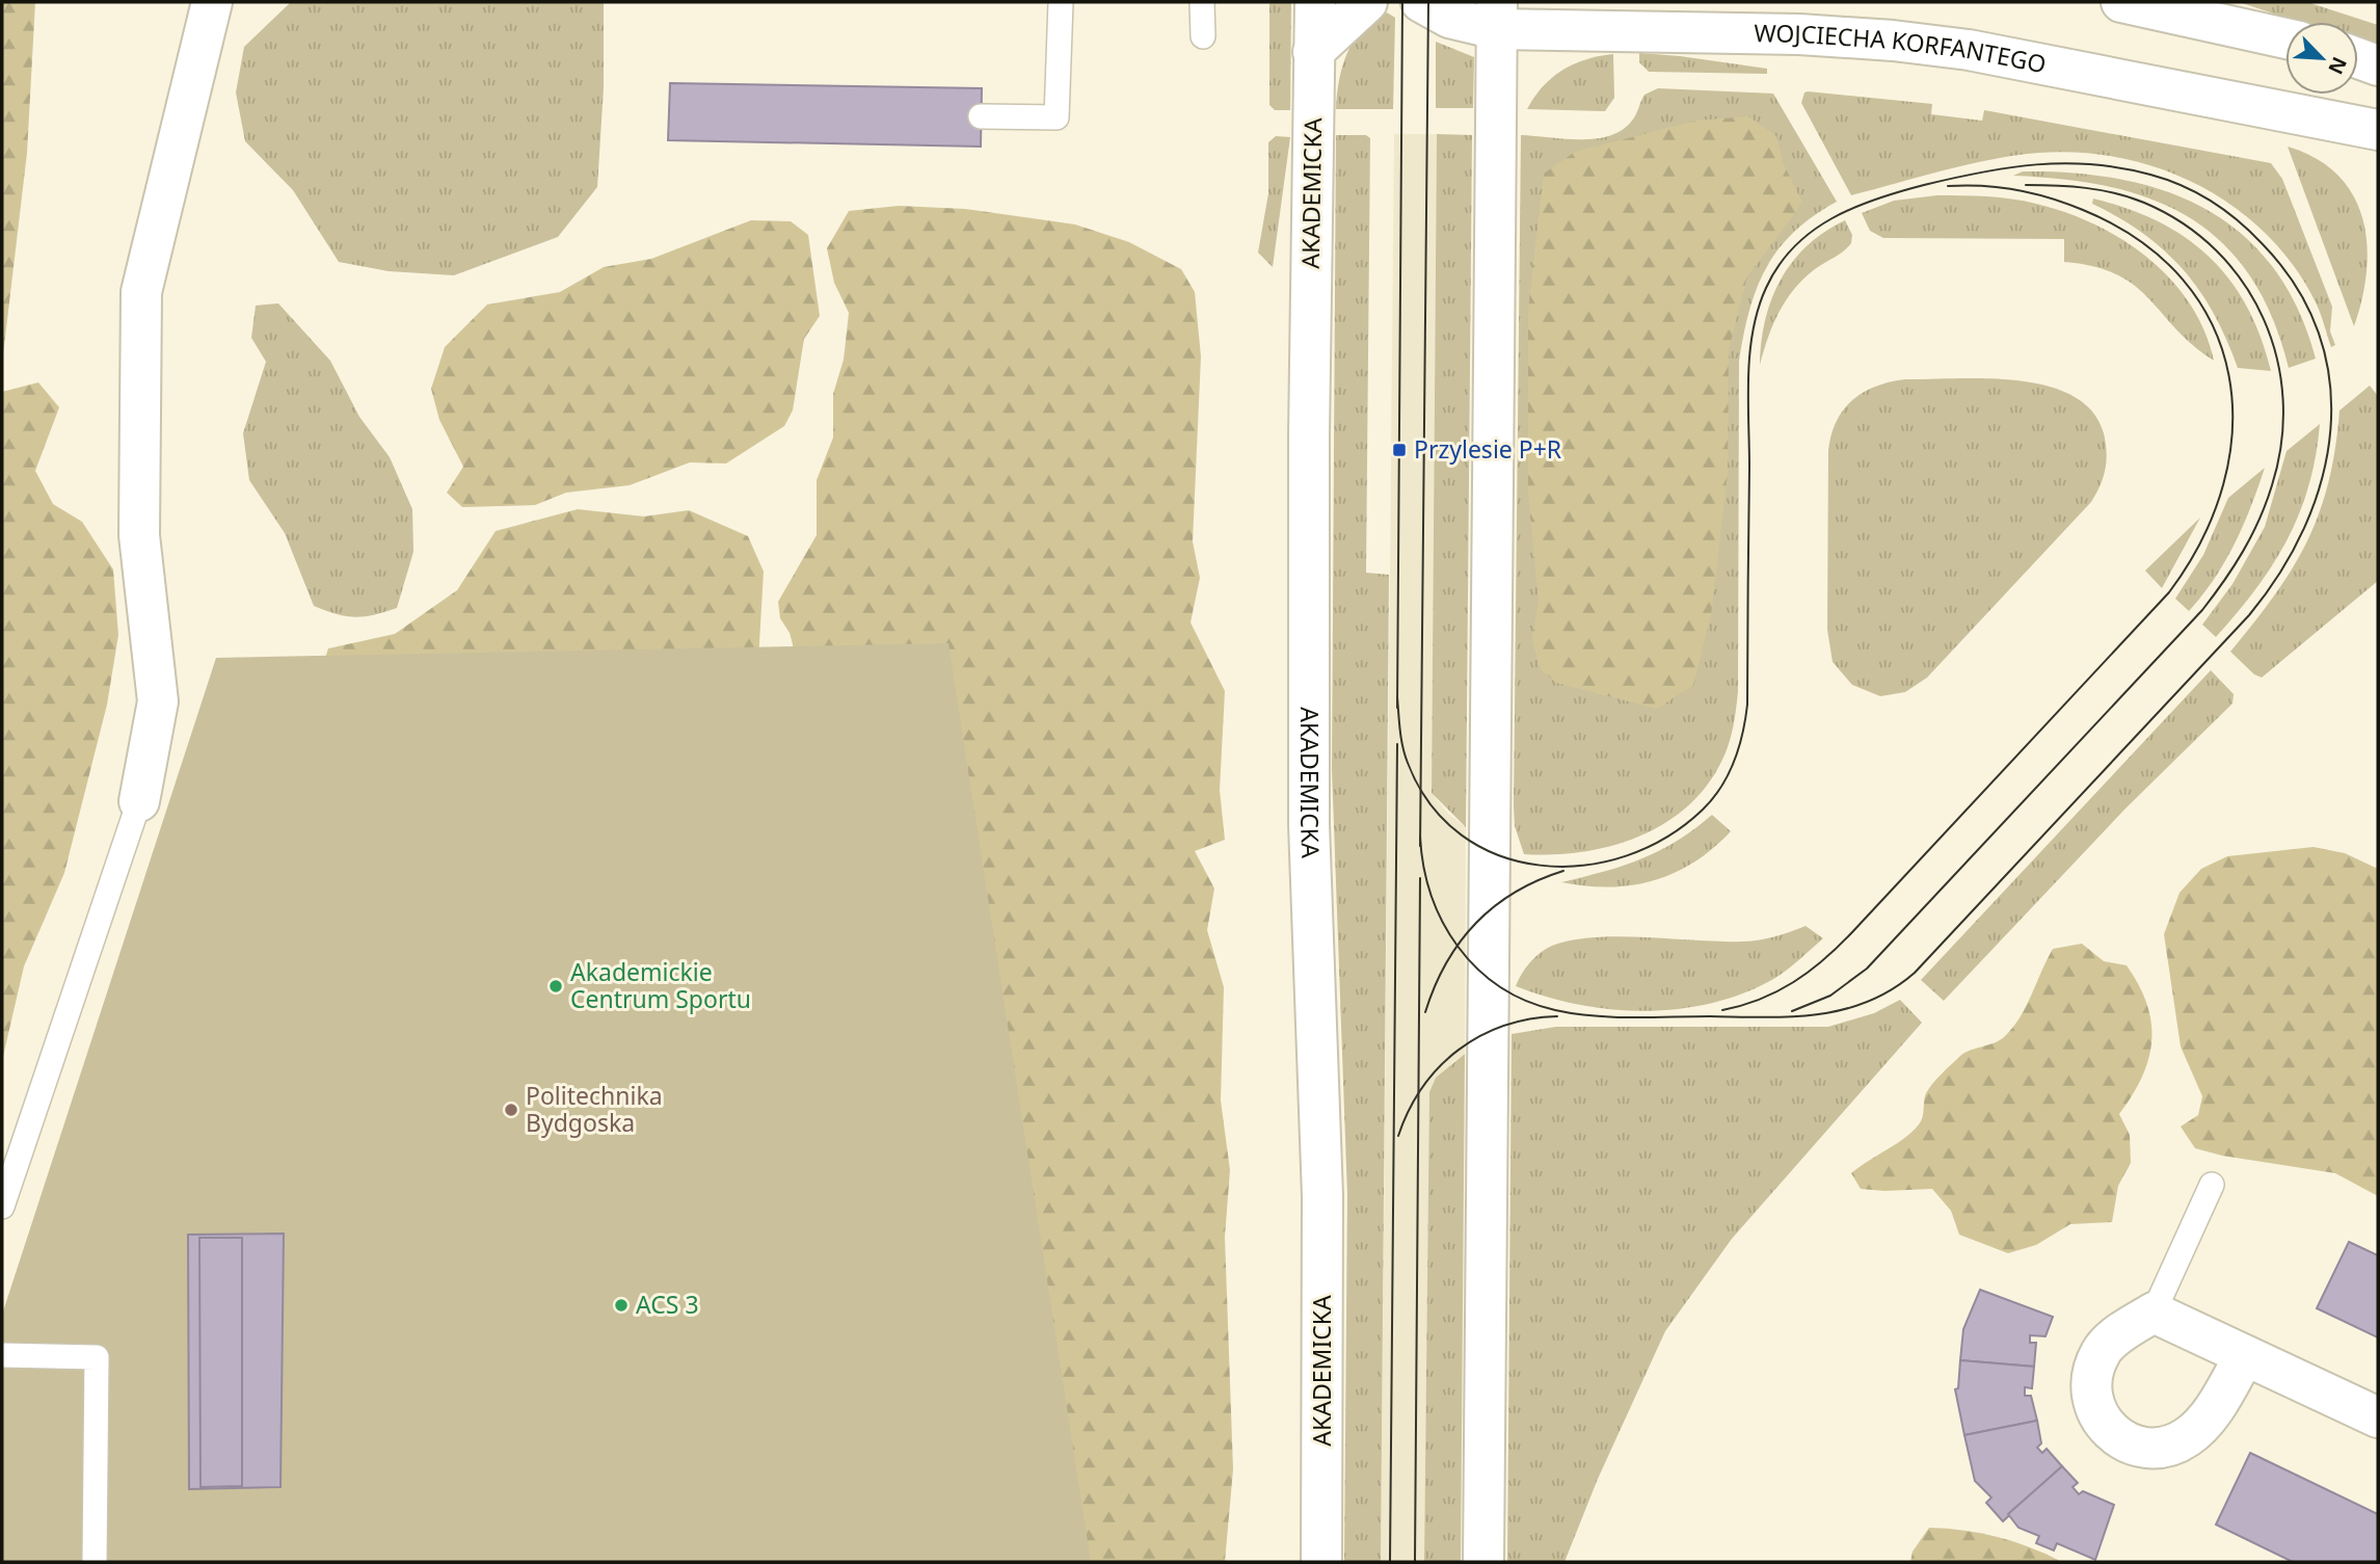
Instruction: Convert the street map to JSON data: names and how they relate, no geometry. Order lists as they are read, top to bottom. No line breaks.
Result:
{"streets":{"street":["WOJCIECHA KORFANTEGO","AKADEMICKA"]},"places":{"transit":["Przylesie P+R"],"other":["Akademickie Centrum Sportu","Politechnika Bydgoska","ACS 3"]},"north":"bottom right"}
